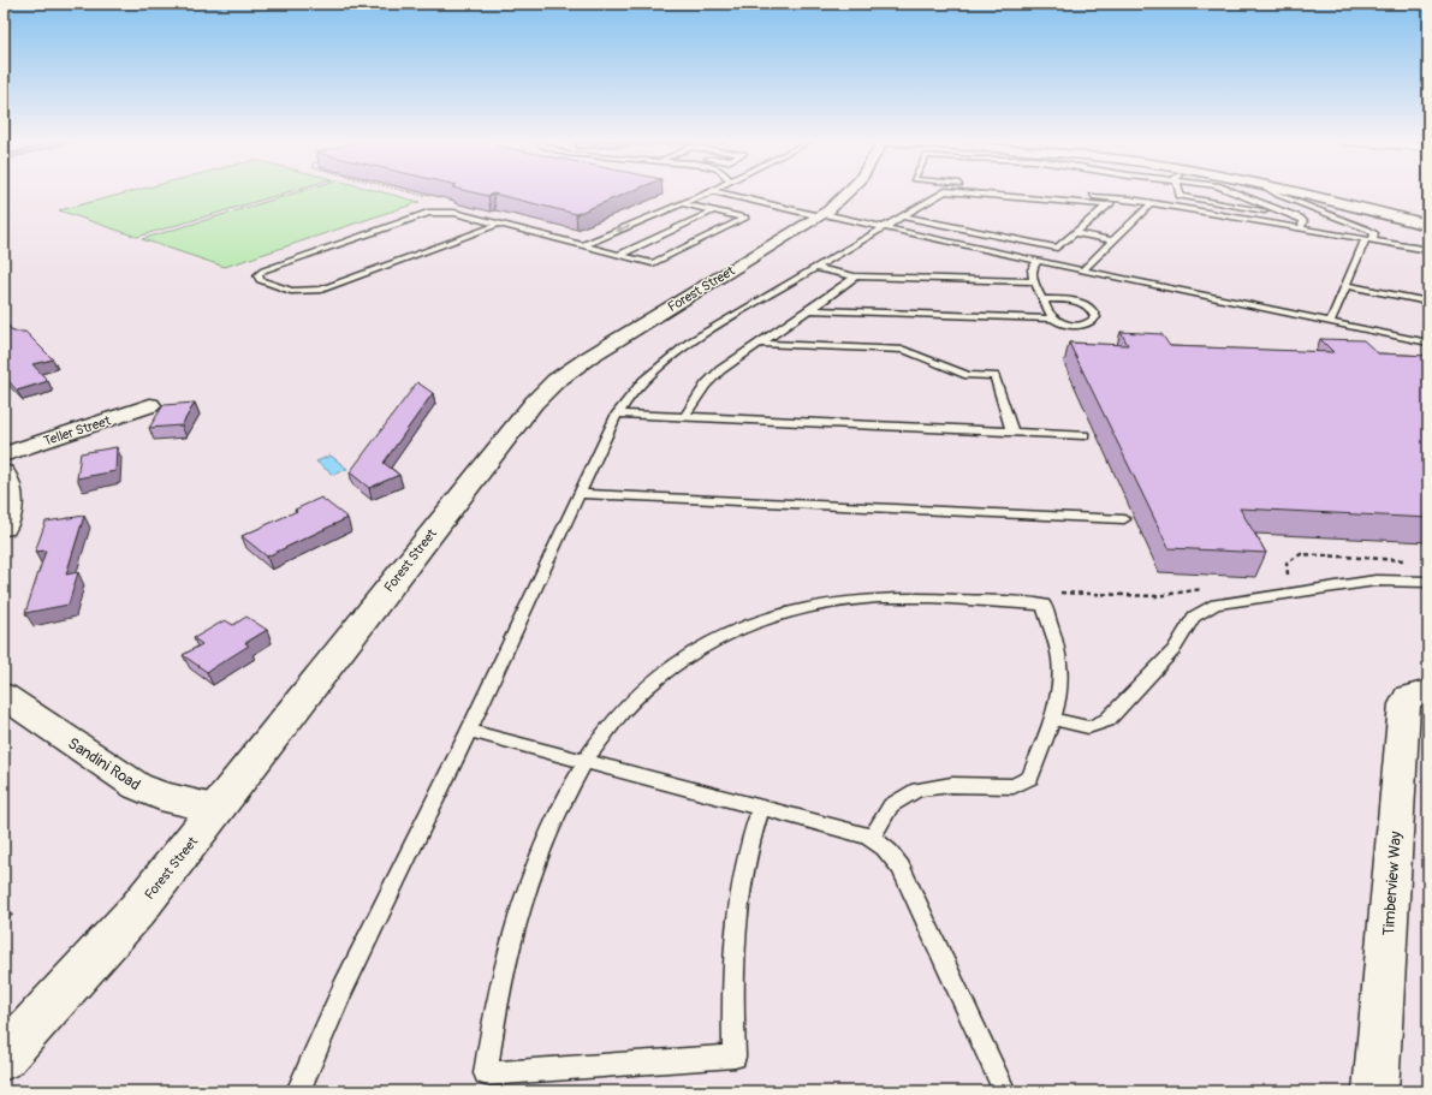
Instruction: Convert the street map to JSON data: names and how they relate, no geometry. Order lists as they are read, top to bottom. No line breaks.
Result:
{"streets":{"main road":["Forest Street","Teller Street","Sandini Road","Timberview Way"]},"crossings":[["Forest Street","Sandini Road"]]}
